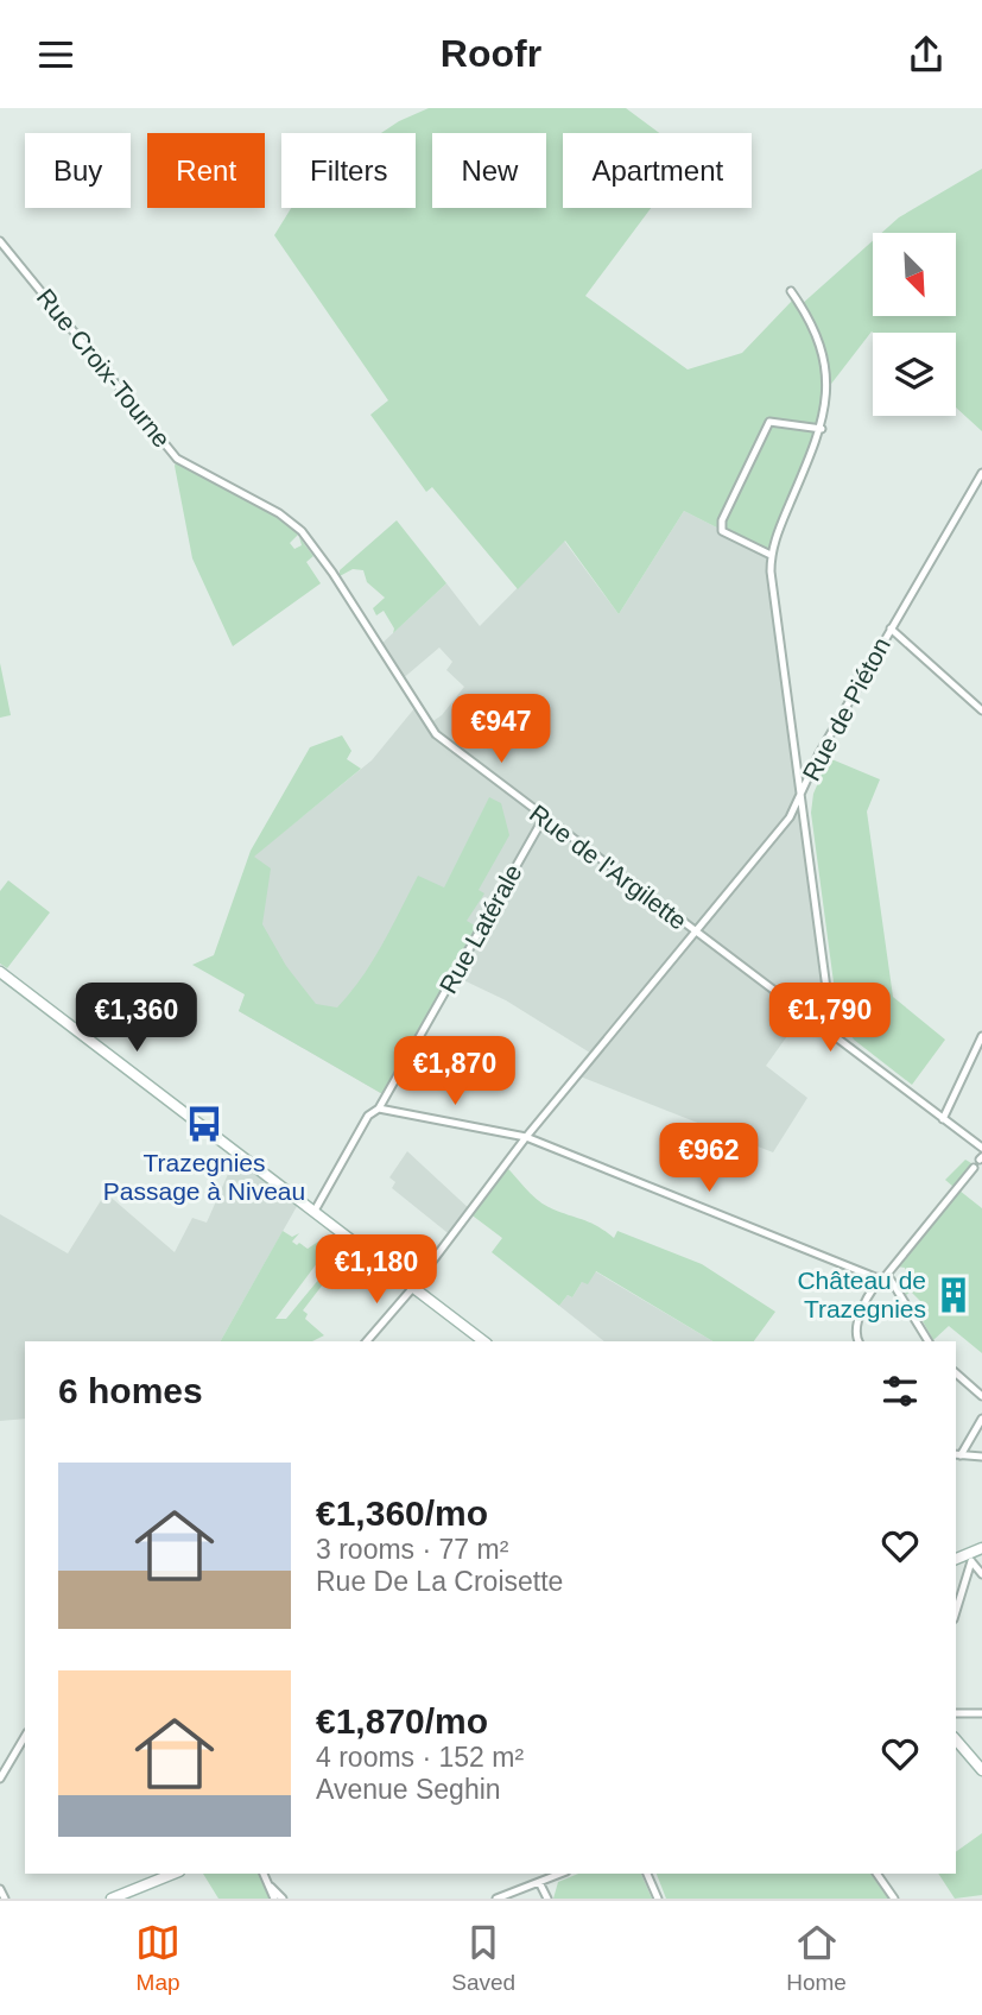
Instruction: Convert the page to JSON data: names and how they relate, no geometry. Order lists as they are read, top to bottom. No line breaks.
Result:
{"streets":{"street":["Rue Croix-Tourne","Rue de Piéton","Rue de l'Argilette","Rue Latérale"]},"crossings":[["Rue Croix-Tourne","Rue de l'Argilette"],["Rue de Piéton","Rue de l'Argilette"],["Rue de l'Argilette","Rue Latérale"]],"places":{"bus stop":["Trazegnies Passage à Niveau"],"building":["Château de Trazegnies"]},"north":"bottom right","page":{"header":"Roofr","chip":["Buy","Rent","Filters","New","Apartment"],"price":["€947","€1,360","€1,790","€1,870","€962","€1,180"],"heading":"6 homes","list":[{"name":"€1,360/mo","note":"3 rooms · 77 m² · Rue De La Croisette"},{"name":"€1,870/mo","note":"4 rooms · 152 m² · Avenue Seghin"}],"tabs":["Map","Saved","Home"]}}
